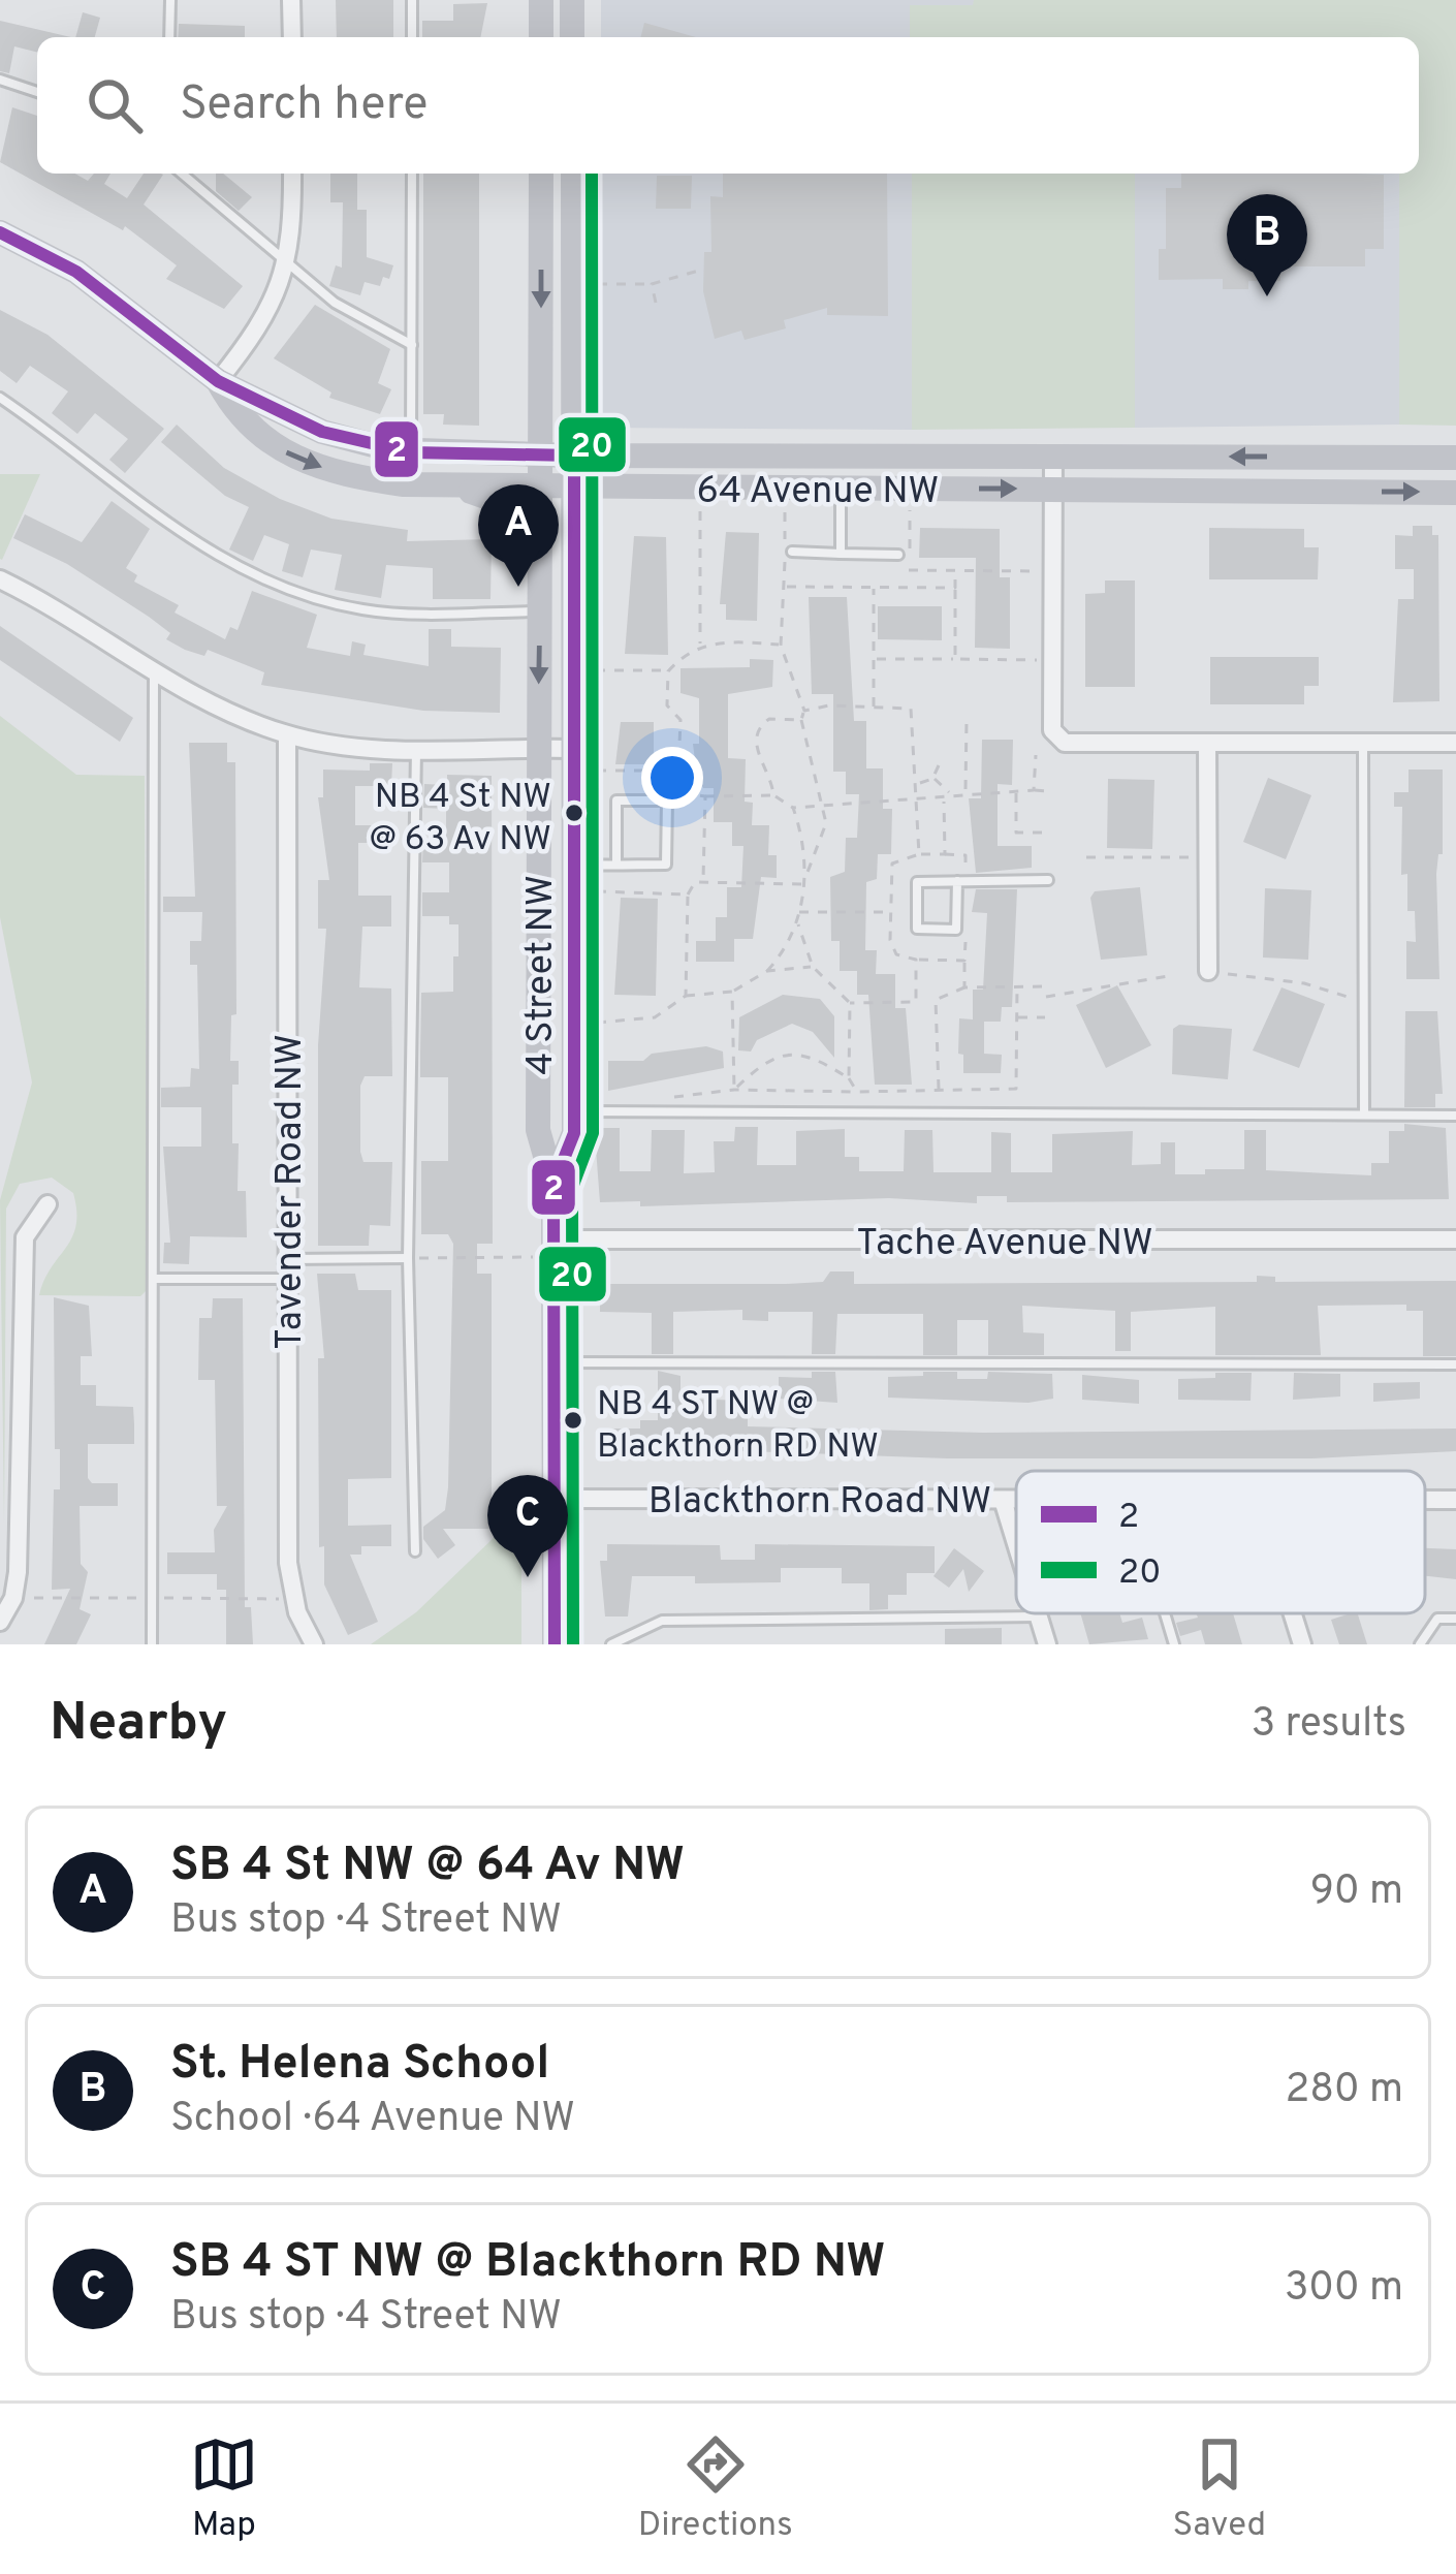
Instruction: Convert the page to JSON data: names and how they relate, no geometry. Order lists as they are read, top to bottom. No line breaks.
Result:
{"streets":{"main road":["64 Avenue NW","4 Street NW"],"street":["Tavender Road NW","Tache Avenue NW","Blackthorn Road NW"]},"crossings":[["64 Avenue NW","4 Street NW"],["4 Street NW","Tache Avenue NW"],["4 Street NW","Blackthorn Road NW"]],"places":["NB 4 St NW @ 63 Av NW","NB 4 ST NW @ Blackthorn RD NW"],"lines":["transit line 20","transit line 2"],"legend":["2","20"],"page":{"search":"Search here","pins":["B","A","C"],"heading":["Nearby","3 results"],"list":[{"mark":"A","name":"SB 4 St NW @ 64 Av NW","note":"Bus stop · 4 Street NW","value":"90 m"},{"mark":"B","name":"St. Helena School","note":"School · 64 Avenue NW","value":"280 m"},{"mark":"C","name":"SB 4 ST NW @ Blackthorn RD NW","note":"Bus stop · 4 Street NW","value":"300 m"}],"nav":["Map","Directions","Saved"]}}
